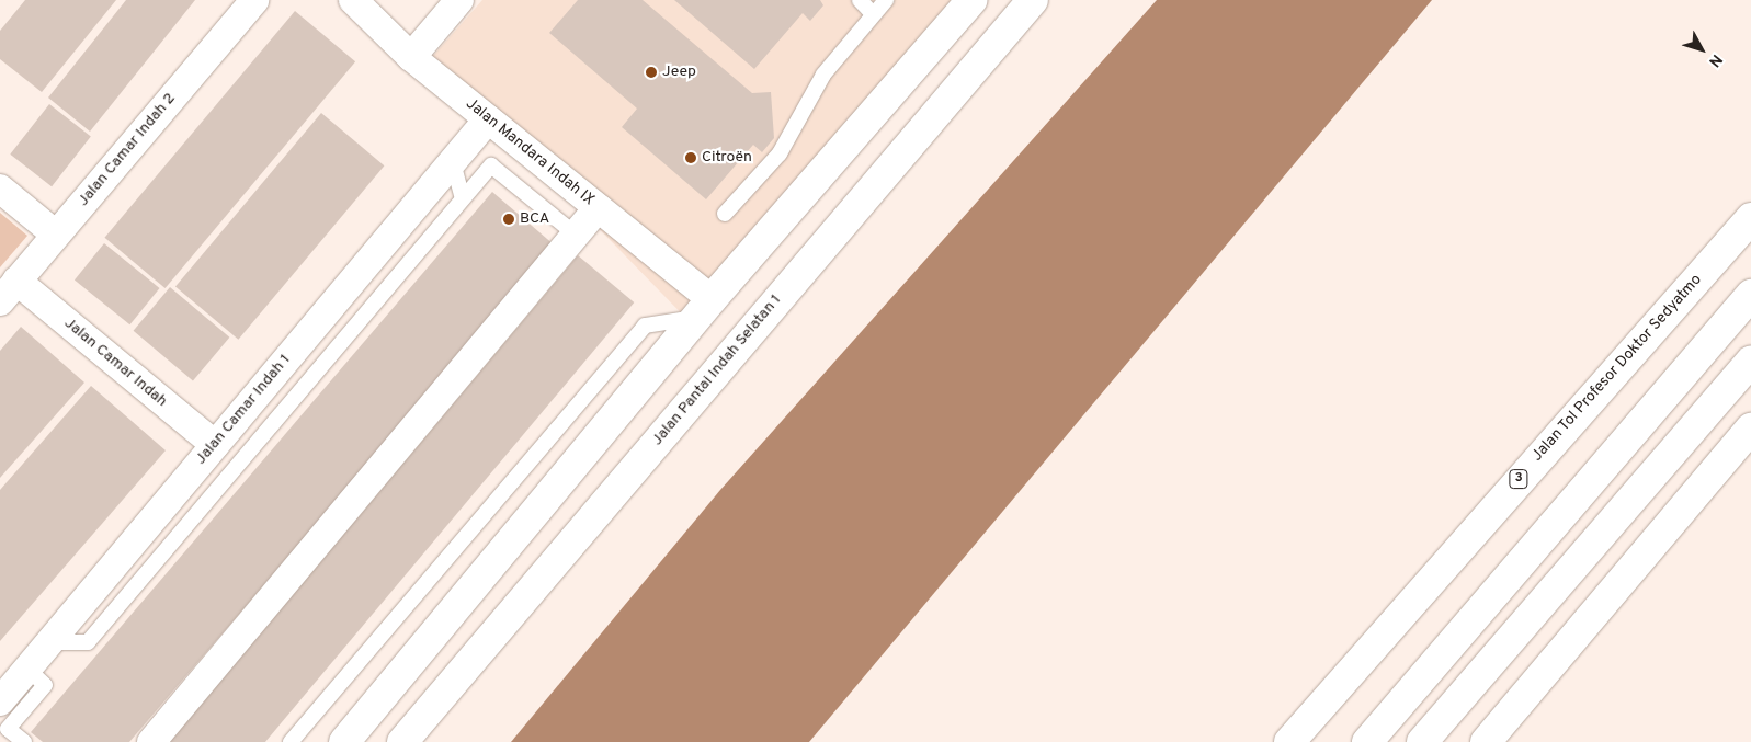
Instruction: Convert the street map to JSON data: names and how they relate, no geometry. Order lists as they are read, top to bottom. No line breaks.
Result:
{"streets":{"main road":["Jalan Tol Profesor Doktor Sedyatmo","Jalan Pantai Indah Selatan 1","3"],"street":["Jalan Camar Indah 2","Jalan Mandara Indah IX","Jalan Camar Indah","Jalan Camar Indah 1"]},"crossings":[["Jalan Camar Indah 2","Jalan Camar Indah"],["Jalan Mandara Indah IX","Jalan Camar Indah 1"],["Jalan Camar Indah","Jalan Camar Indah 1"]],"places":["Jeep","Citroën","BCA"],"north":"bottom right"}
